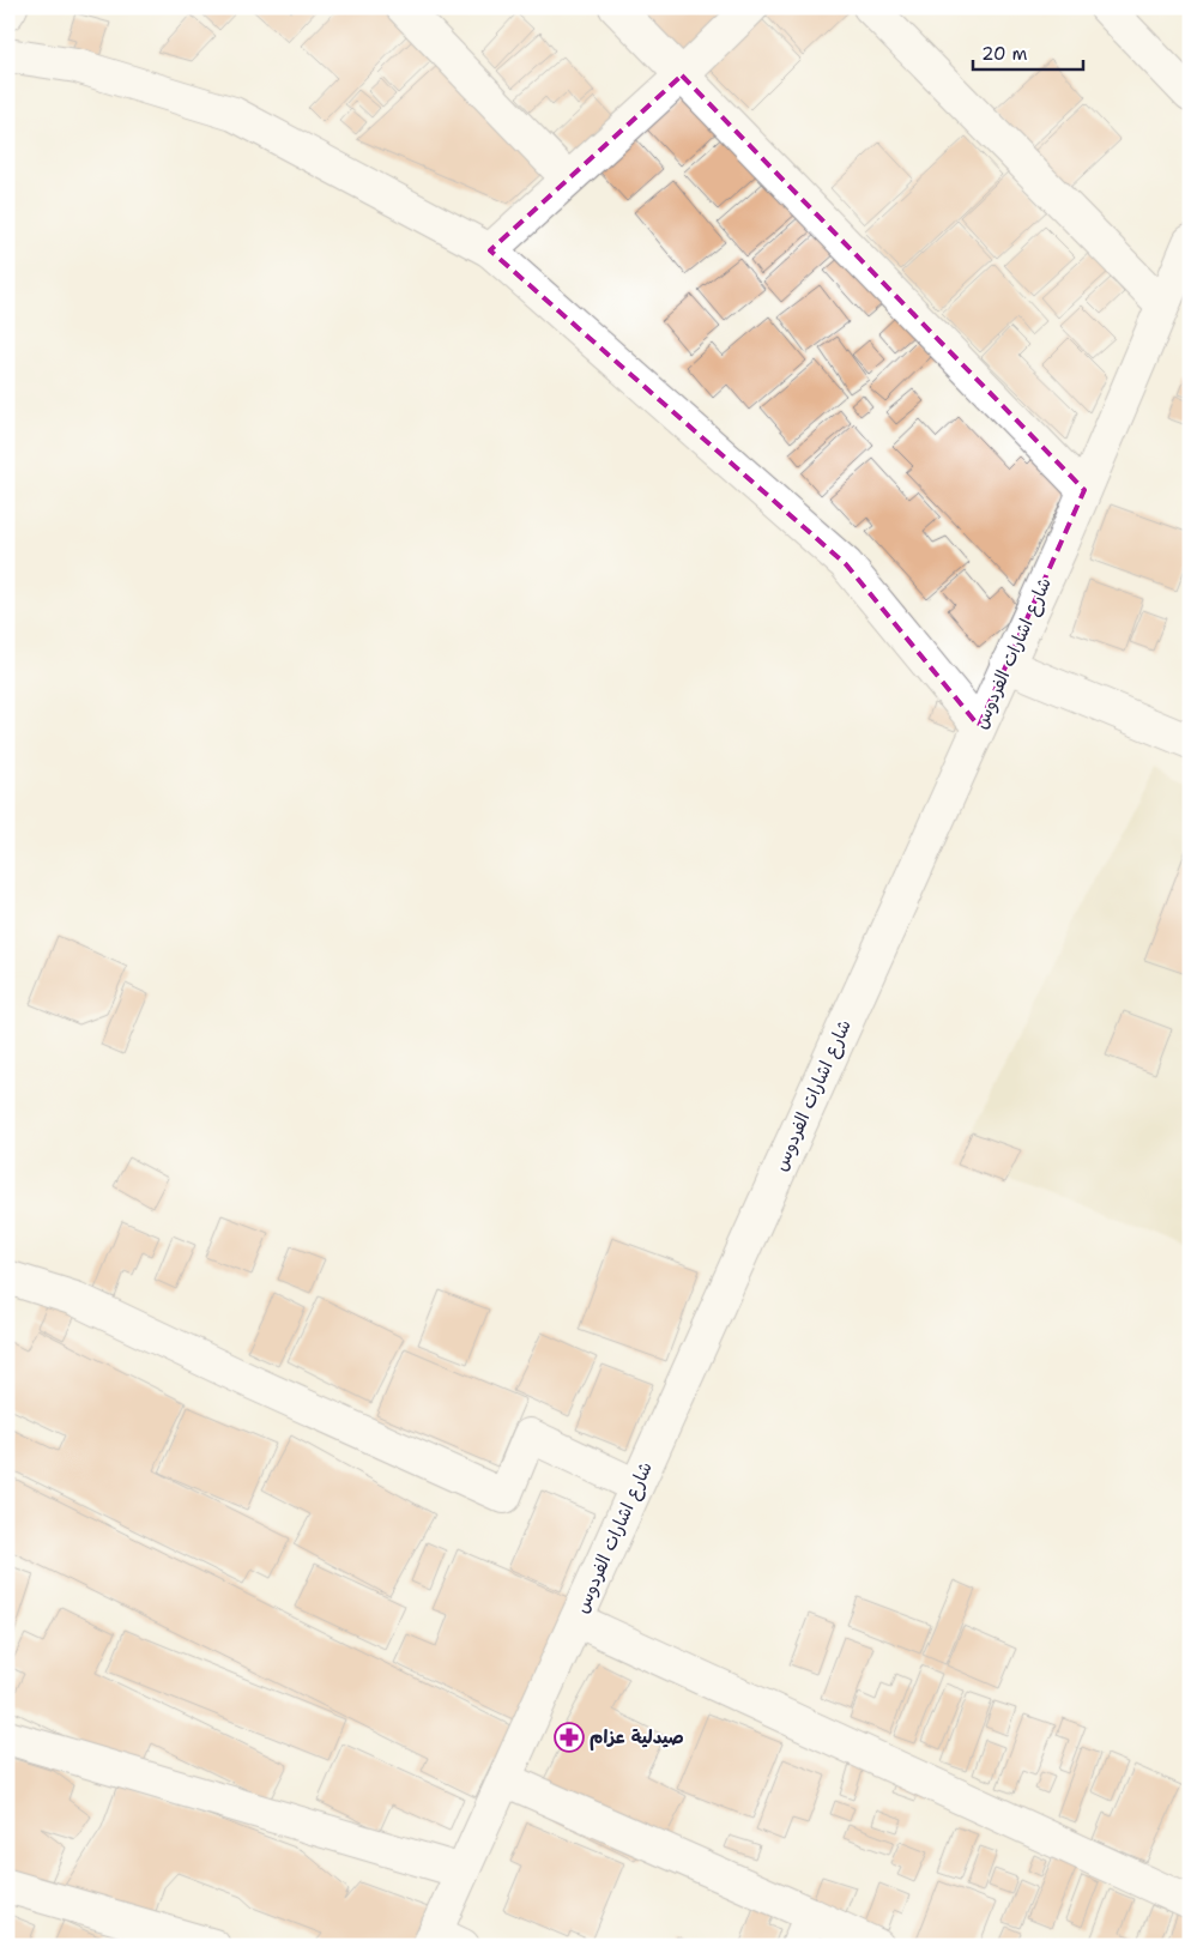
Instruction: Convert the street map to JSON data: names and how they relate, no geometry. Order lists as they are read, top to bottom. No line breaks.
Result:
{"streets":{"street":["شارع اشارات الفردوس"]},"places":{"pharmacy":["صيدلية عزام"]},"scale_bar":"20 m"}
